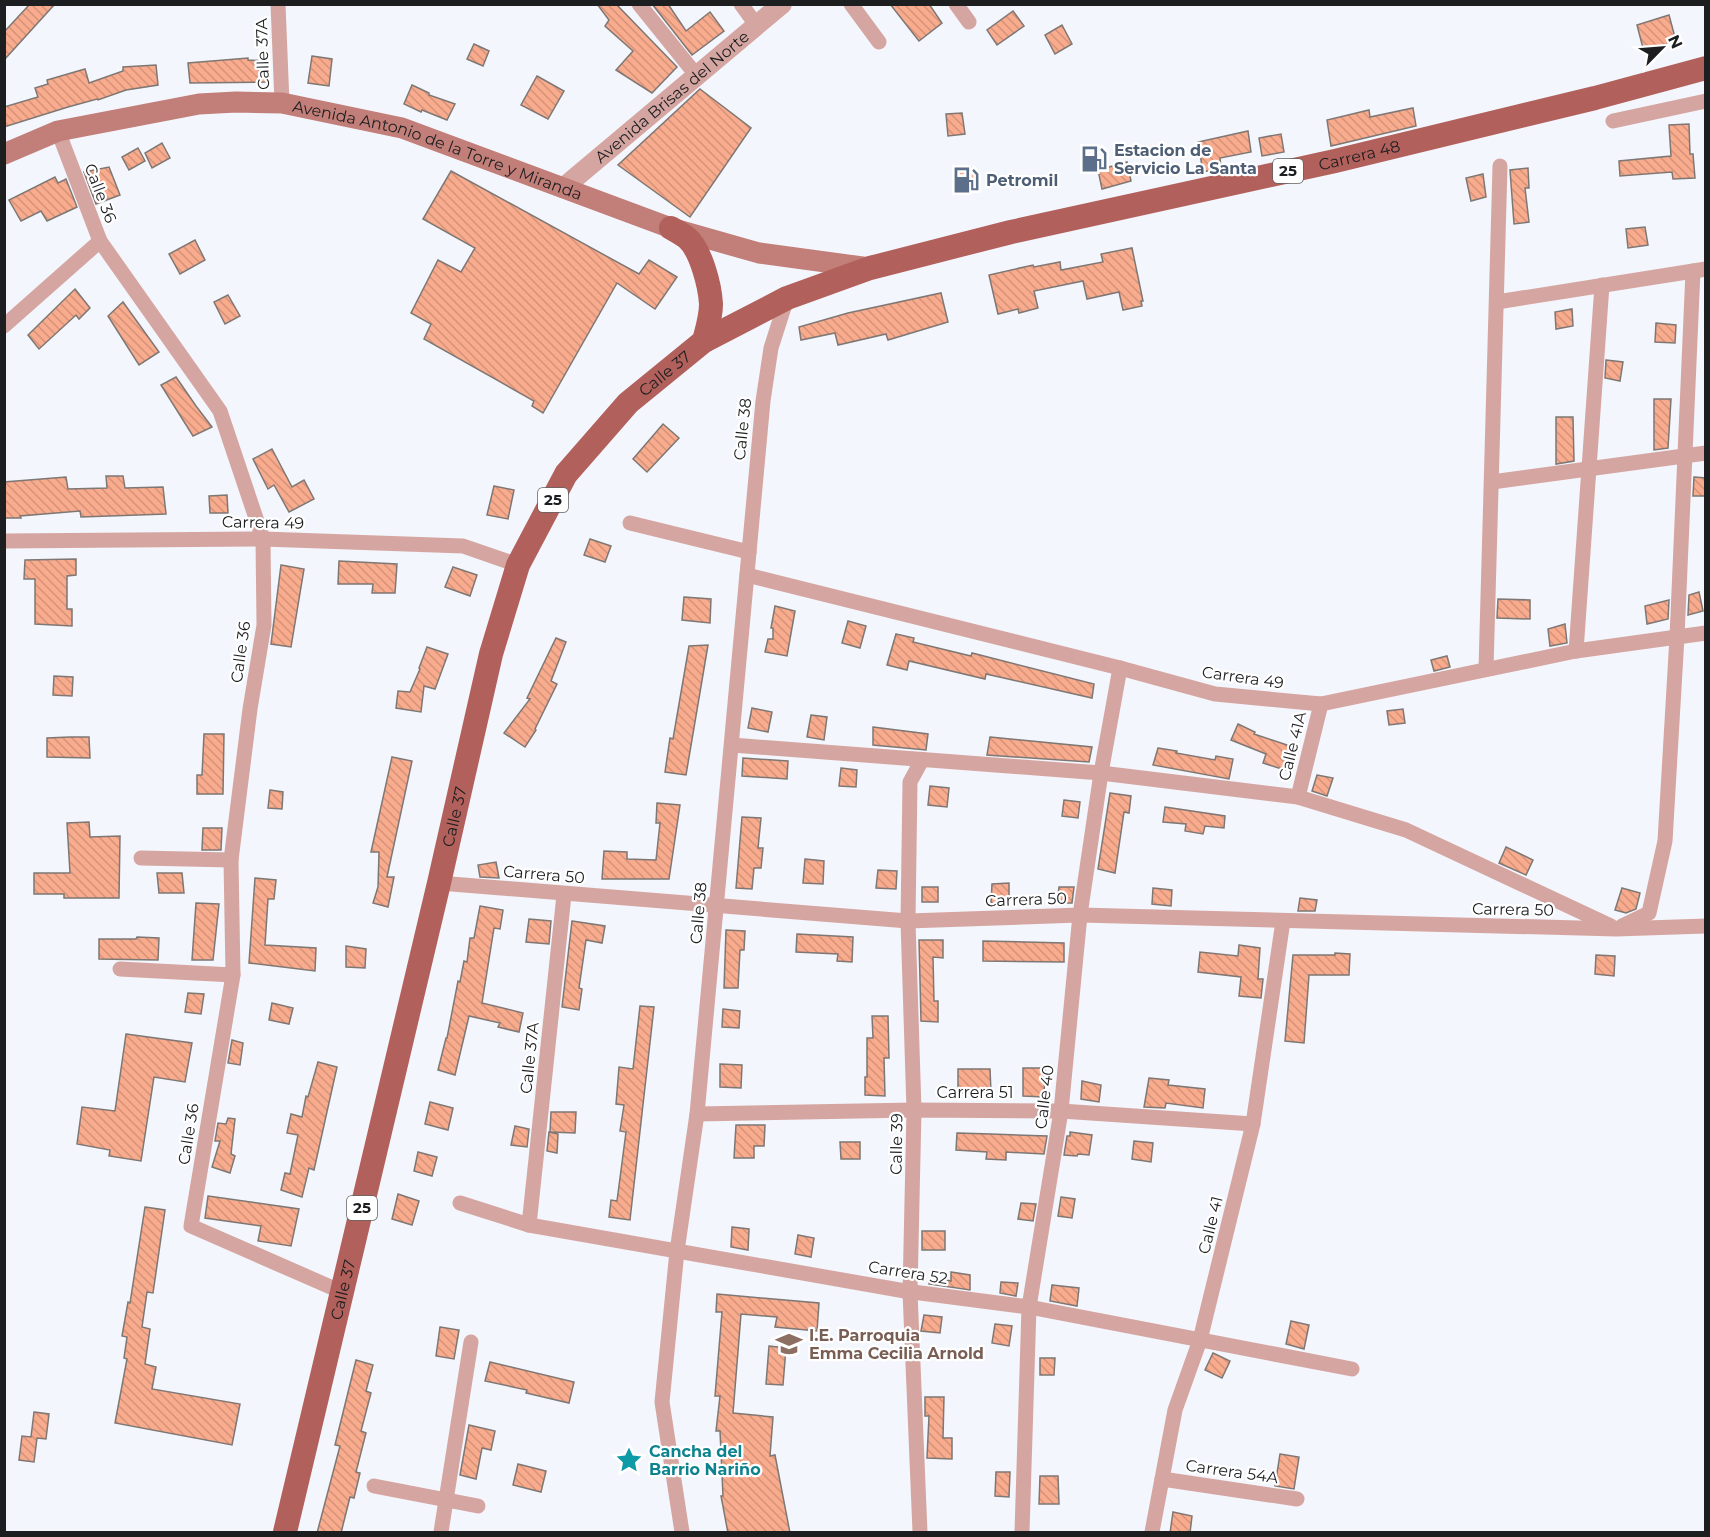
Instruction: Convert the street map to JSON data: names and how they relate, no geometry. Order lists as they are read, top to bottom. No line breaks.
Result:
{"streets":{"main road":["Avenida Antonio de la Torre y Miranda","Carrera 48","25","Calle 37"],"street":["Calle 37A","Avenida Brisas del Norte","Calle 36","Calle 38","Carrera 49","Calle 41A","Carrera 50","Carrera 51","Calle 40","Calle 39","Calle 41","Carrera 52","Carrera 54A"]},"crossings":[["Calle 37A","Avenida Antonio de la Torre y Miranda"],["Calle 37A","Carrera 50"],["Calle 37A","Carrera 52"],["Avenida Brisas del Norte","Avenida Antonio de la Torre y Miranda"],["Avenida Antonio de la Torre y Miranda","Carrera 48"],["Avenida Antonio de la Torre y Miranda","Calle 36"],["Avenida Antonio de la Torre y Miranda","Calle 37"],["Carrera 48","Calle 37"],["Calle 36","Calle 37"],["Calle 36","Carrera 49"],["Calle 37","Calle 38"],["Calle 37","Carrera 49"],["Calle 37","Carrera 50"],["Calle 38","Carrera 49"],["Calle 38","Carrera 50"],["Calle 38","Carrera 51"],["Calle 38","Carrera 52"],["Carrera 49","Calle 41A"],["Carrera 49","Calle 40"],["Carrera 50","Calle 40"],["Carrera 50","Calle 39"],["Carrera 50","Calle 41"],["Carrera 51","Calle 40"],["Carrera 51","Calle 39"],["Carrera 51","Calle 41"],["Calle 40","Carrera 52"],["Calle 39","Carrera 52"],["Calle 41","Carrera 52"],["Calle 41","Carrera 54A"]],"places":{"fuel station":["Estacion de Servicio La Santa","Petromil"],"school or university":["I.E. Parroquia Emma Cecilia Arnold"],"place":["Cancha del Barrio Nariño"]},"north":"top right"}
